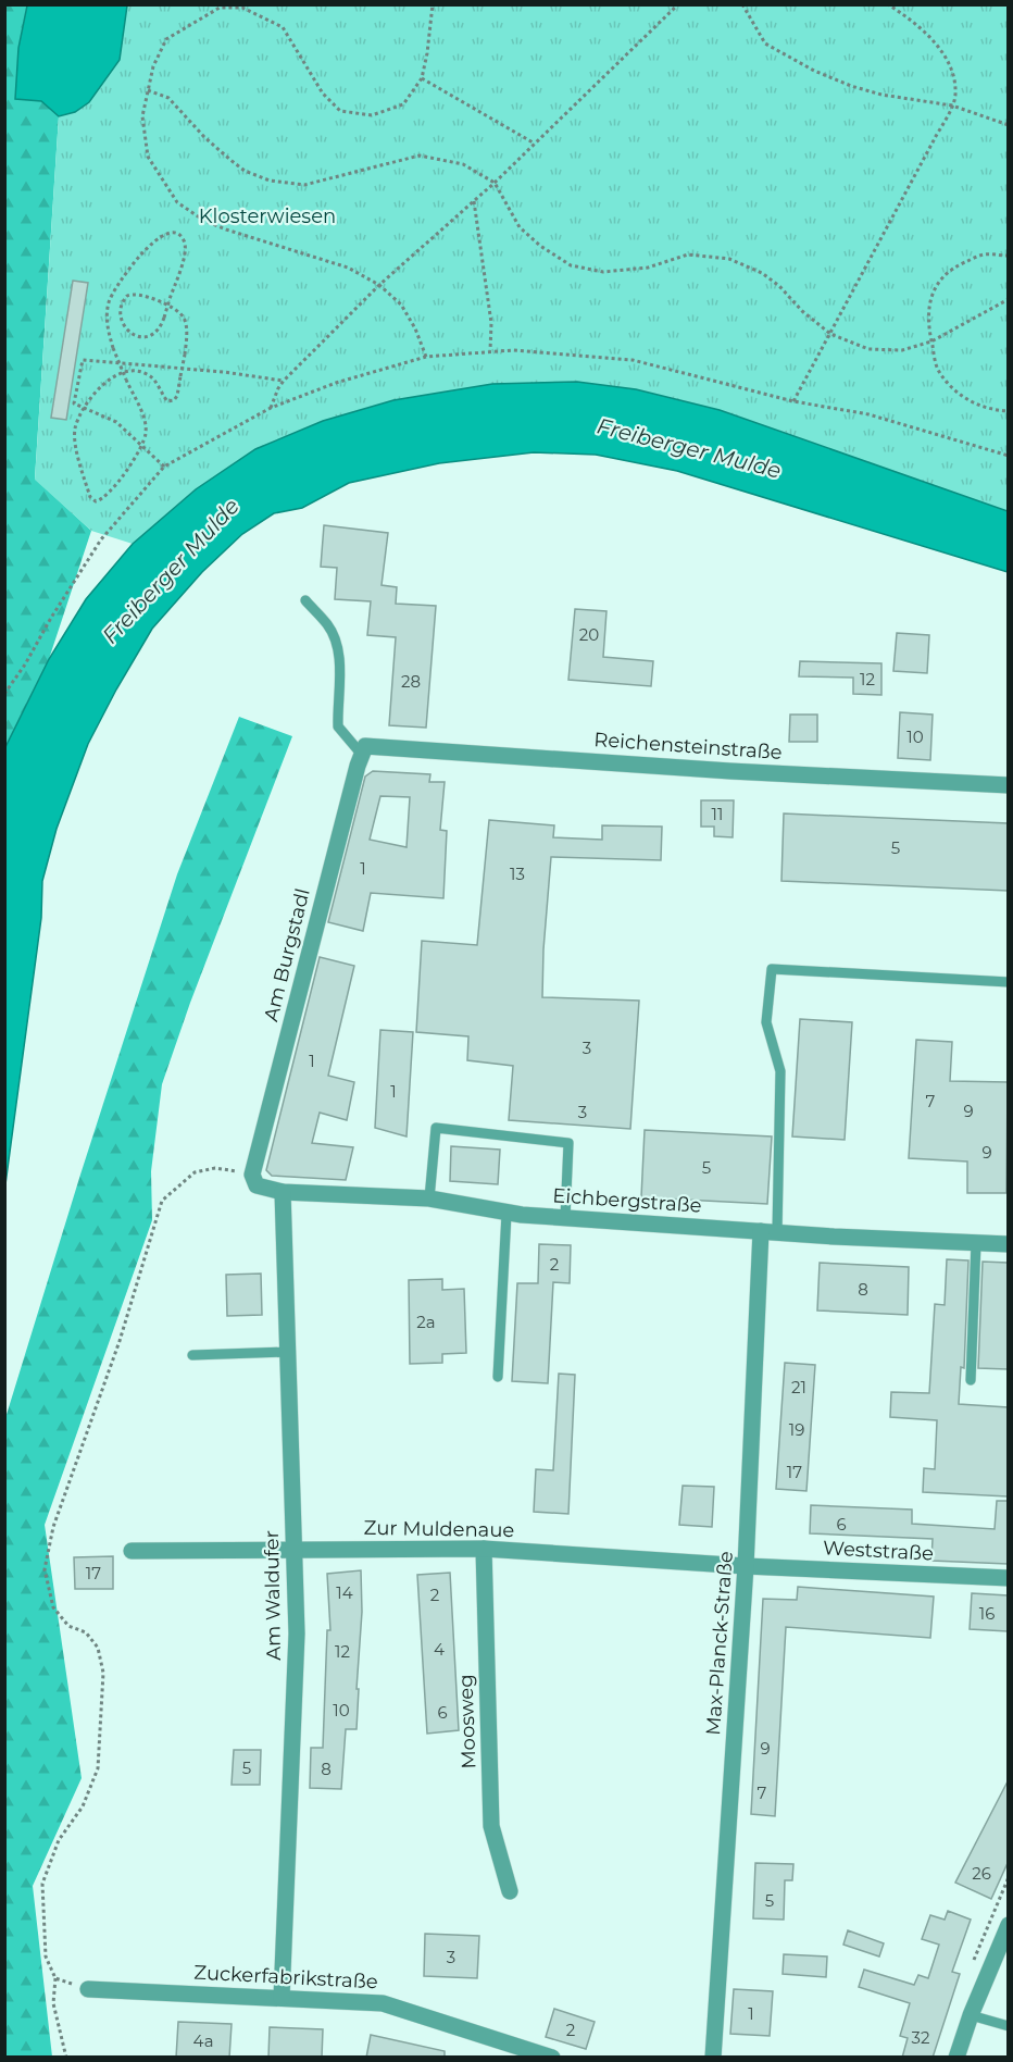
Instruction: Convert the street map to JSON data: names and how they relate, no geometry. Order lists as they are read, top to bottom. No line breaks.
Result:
{"streets":{"street":["Reichensteinstraße","Am Burgstadl","Eichbergstraße","Zur Muldenaue","Weststraße","Am Waldufer","Max-Planck-Straße","Moosweg","Zuckerfabrikstraße"]},"crossings":[["Reichensteinstraße","Am Burgstadl"],["Am Burgstadl","Eichbergstraße"],["Eichbergstraße","Am Waldufer"],["Eichbergstraße","Max-Planck-Straße"],["Zur Muldenaue","Weststraße"],["Zur Muldenaue","Am Waldufer"],["Zur Muldenaue","Max-Planck-Straße"],["Zur Muldenaue","Moosweg"],["Weststraße","Max-Planck-Straße"],["Am Waldufer","Zuckerfabrikstraße"]],"water":["Freiberger Mulde"],"parks":["Klosterwiesen"],"house_numbers":["20","12","28","10","11","5","1","13","3","1","1","7","9","3","9","5","2","8","2a","21","19","17","6","17","14","2","16","4","12","10","6","9","5","8","7","26","5","3","1","2","32","4a"]}
